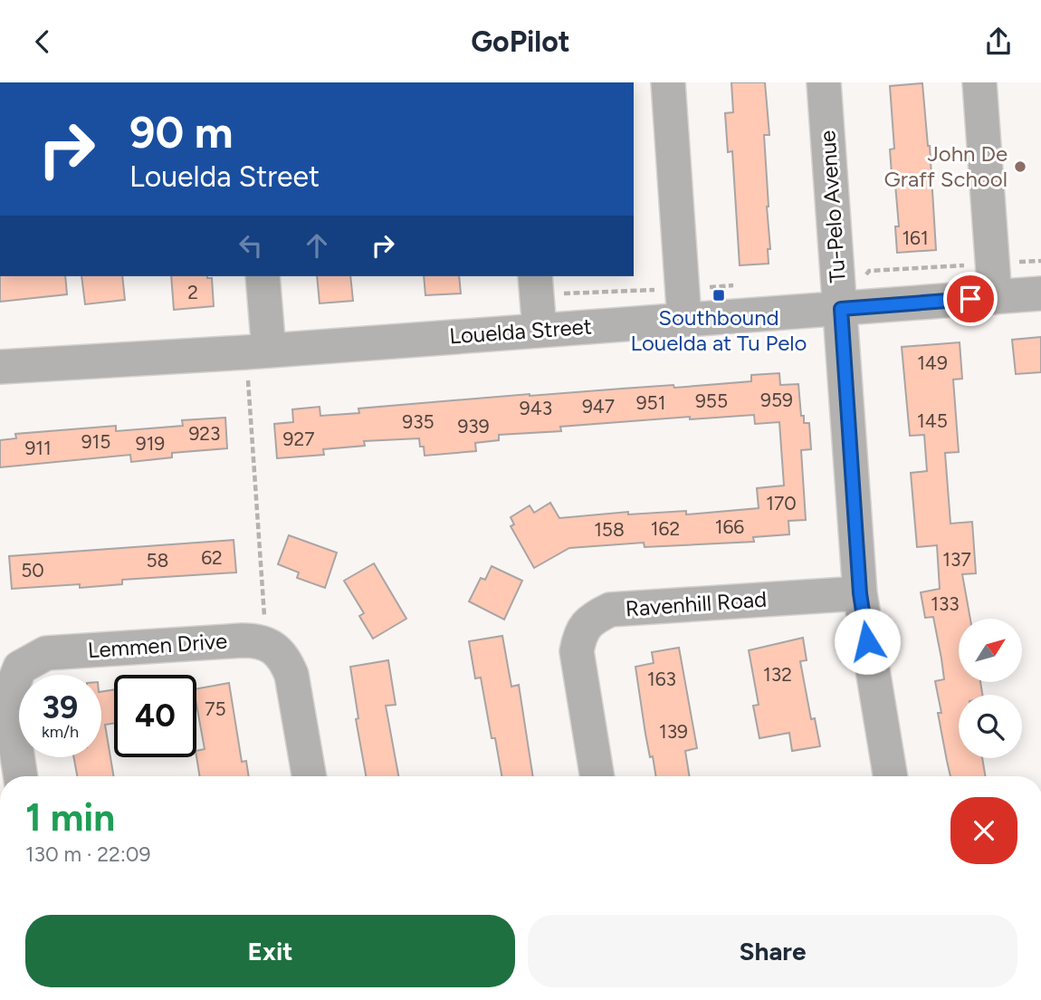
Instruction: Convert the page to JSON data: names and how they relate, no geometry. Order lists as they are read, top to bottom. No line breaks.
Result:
{"streets":{"street":["Tu-Pelo Avenue","Louelda Street","Ravenhill Road","Lemmen Drive"]},"crossings":[["Tu-Pelo Avenue","Louelda Street"],["Tu-Pelo Avenue","Ravenhill Road"]],"places":{"other":["John De Graff School"],"transit":["Southbound Louelda at Tu Pelo"]},"house_numbers":["161","2","149","959","955","951","947","943","145","935","939","923","927","915","919","911","170","166","162","158","62","137","58","50","133","132","163","75","139"],"north":"top right","page":{"header":"GoPilot","turn":["90 m","Louelda Street"],"speed":"39 km/h","limit":"40","heading":["1 min","130 m · 22:09"],"buttons":["Exit","Share"]}}
